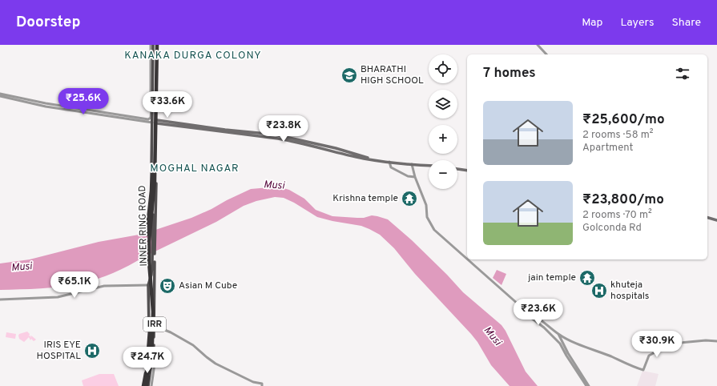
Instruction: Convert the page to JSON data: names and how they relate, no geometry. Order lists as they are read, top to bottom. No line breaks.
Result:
{"streets":{"main road":["INNER RING ROAD","IRR"]},"districts":["KANAKA DURGA COLONY","MOGHAL NAGAR"],"water":["Musi"],"places":{"school or university":["BHARATHI HIGH SCHOOL"],"temple":["Krishna temple","jain temple"],"theatre":["Asian M Cube"],"hospital":["khuteja hospitals","IRIS EYE HOSPITAL"]},"page":{"header":"Doorstep","nav":["Map","Layers","Share"],"map_buttons":["+","−"],"heading":"7 homes","price":["₹25.6K","₹33.6K","₹23.8K","₹65.1K","₹23.6K","₹30.9K","₹24.7K"],"list":[{"name":"₹25,600/mo","note":"2 rooms · 58 m² · Apartment"},{"name":"₹23,800/mo","note":"2 rooms · 70 m² · Golconda Rd"}]}}
